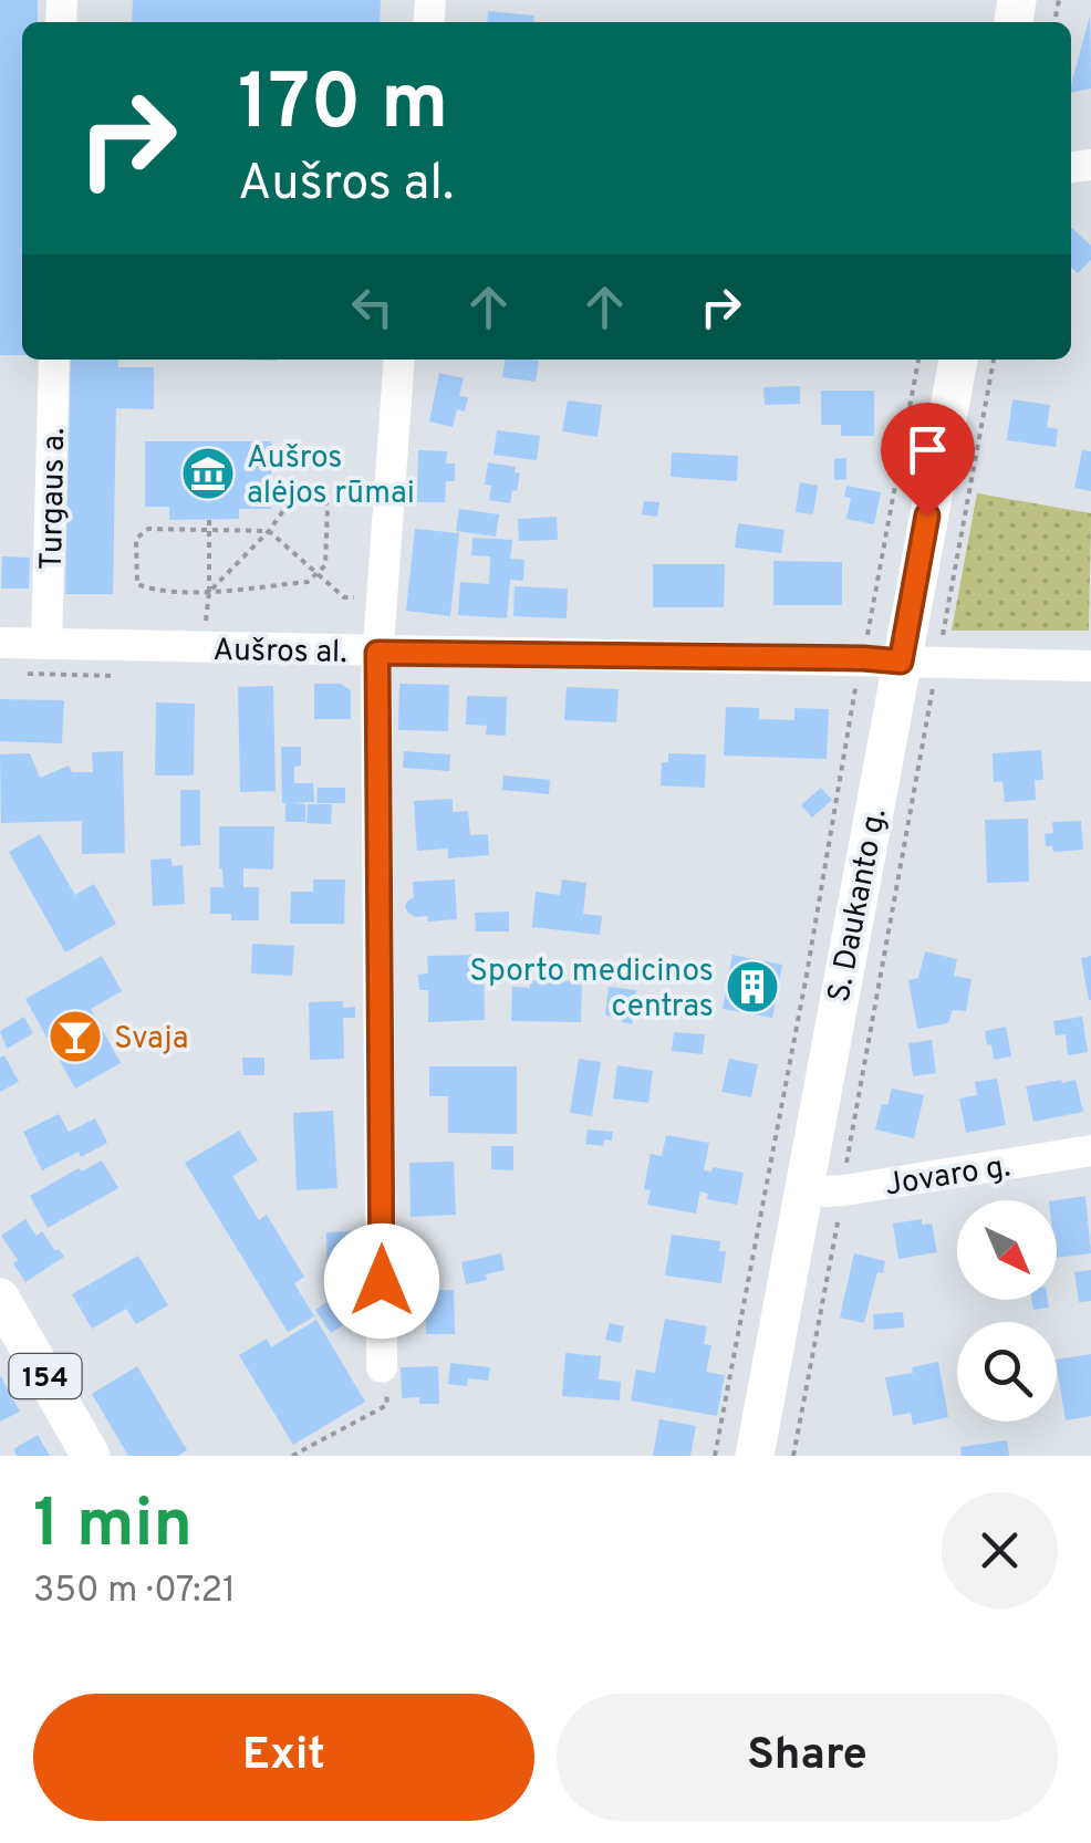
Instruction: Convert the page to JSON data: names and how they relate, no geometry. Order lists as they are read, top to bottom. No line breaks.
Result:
{"streets":{"main road":["S. Daukanto g.","154"],"street":["Turgaus a.","Aušros al.","Jovaro g."]},"crossings":[["Turgaus a.","Aušros al."],["Aušros al.","S. Daukanto g."],["S. Daukanto g.","Jovaro g."]],"places":{"museum":["Aušros alėjos rūmai"],"building":["Sporto medicinos centras"],"bar":["Svaja"]},"north":"bottom right","page":{"turn":["170 m","Aušros al."],"heading":["1 min","350 m · 07:21"],"buttons":["Exit","Share"]}}
